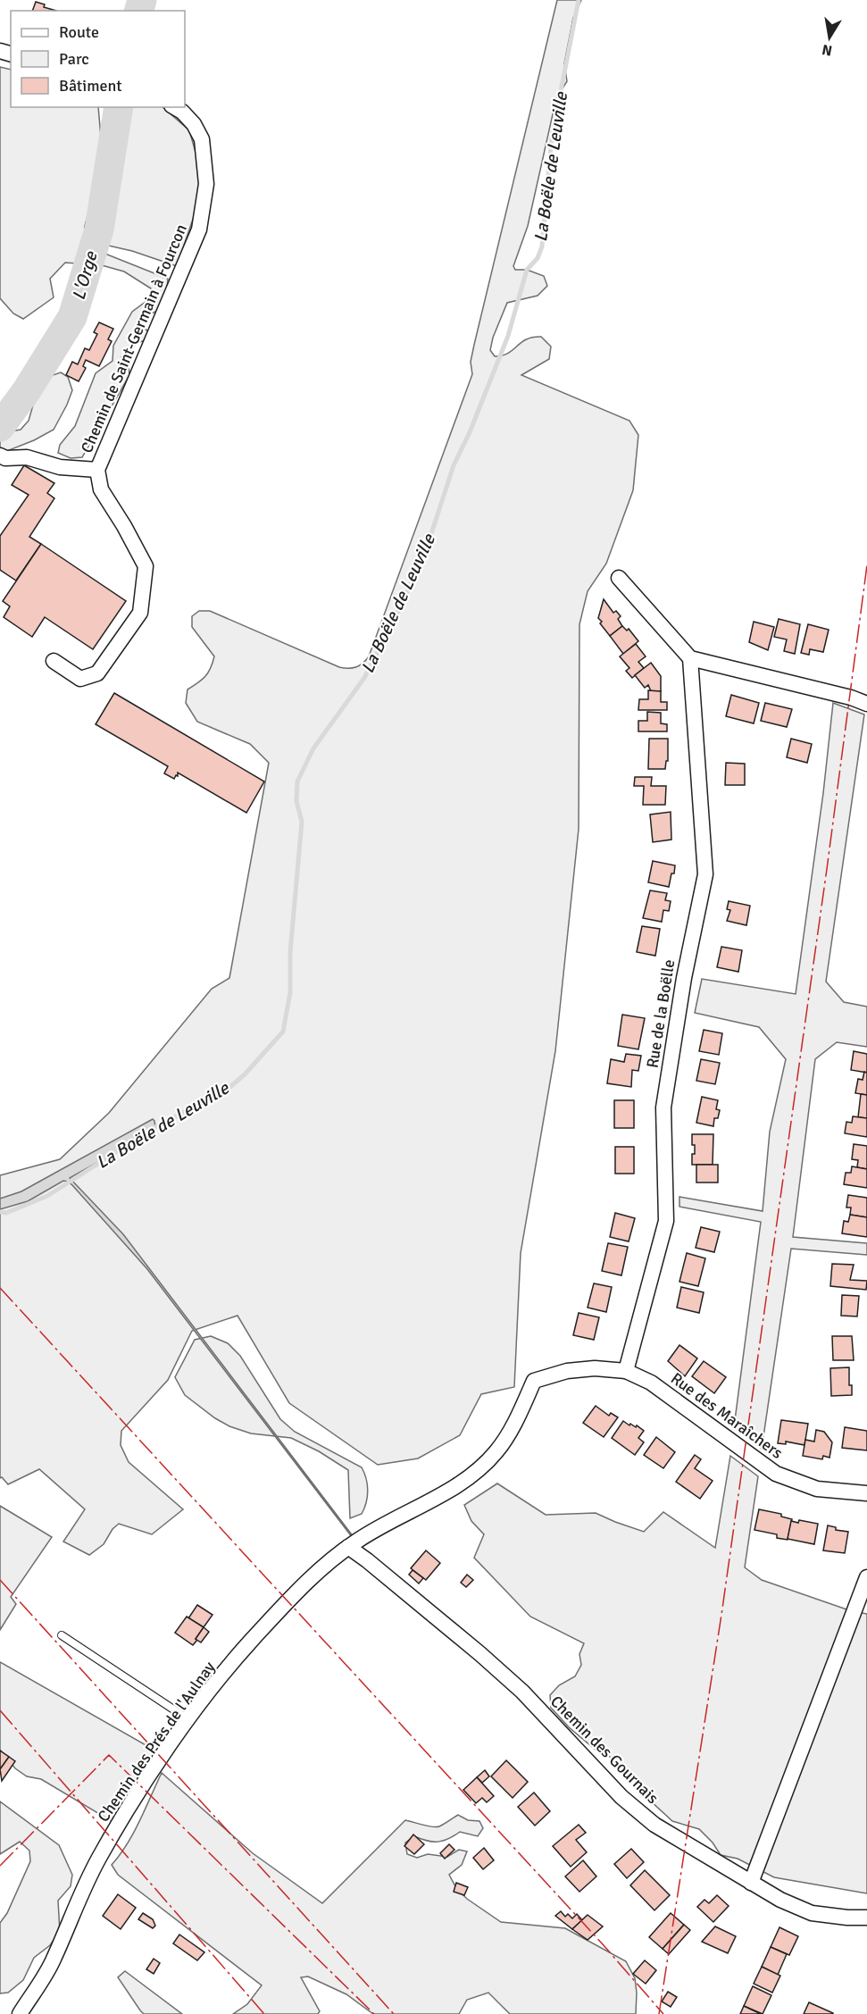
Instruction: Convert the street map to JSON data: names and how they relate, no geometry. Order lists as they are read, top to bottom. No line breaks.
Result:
{"streets":{"street":["Chemin de Saint-Germain à Fourcon","Rue de la Boëlle","Rue des Maraîchers","Chemin des Prés de l'Aulnay","Chemin des Gournais"]},"crossings":[["Rue de la Boëlle","Rue des Maraîchers"],["Rue des Maraîchers","Chemin des Prés de l'Aulnay"],["Chemin des Prés de l'Aulnay","Chemin des Gournais"]],"water":["La Boële de Leuville","L'Orge"],"legend":["Route","Parc","Bâtiment"],"north":"bottom"}
